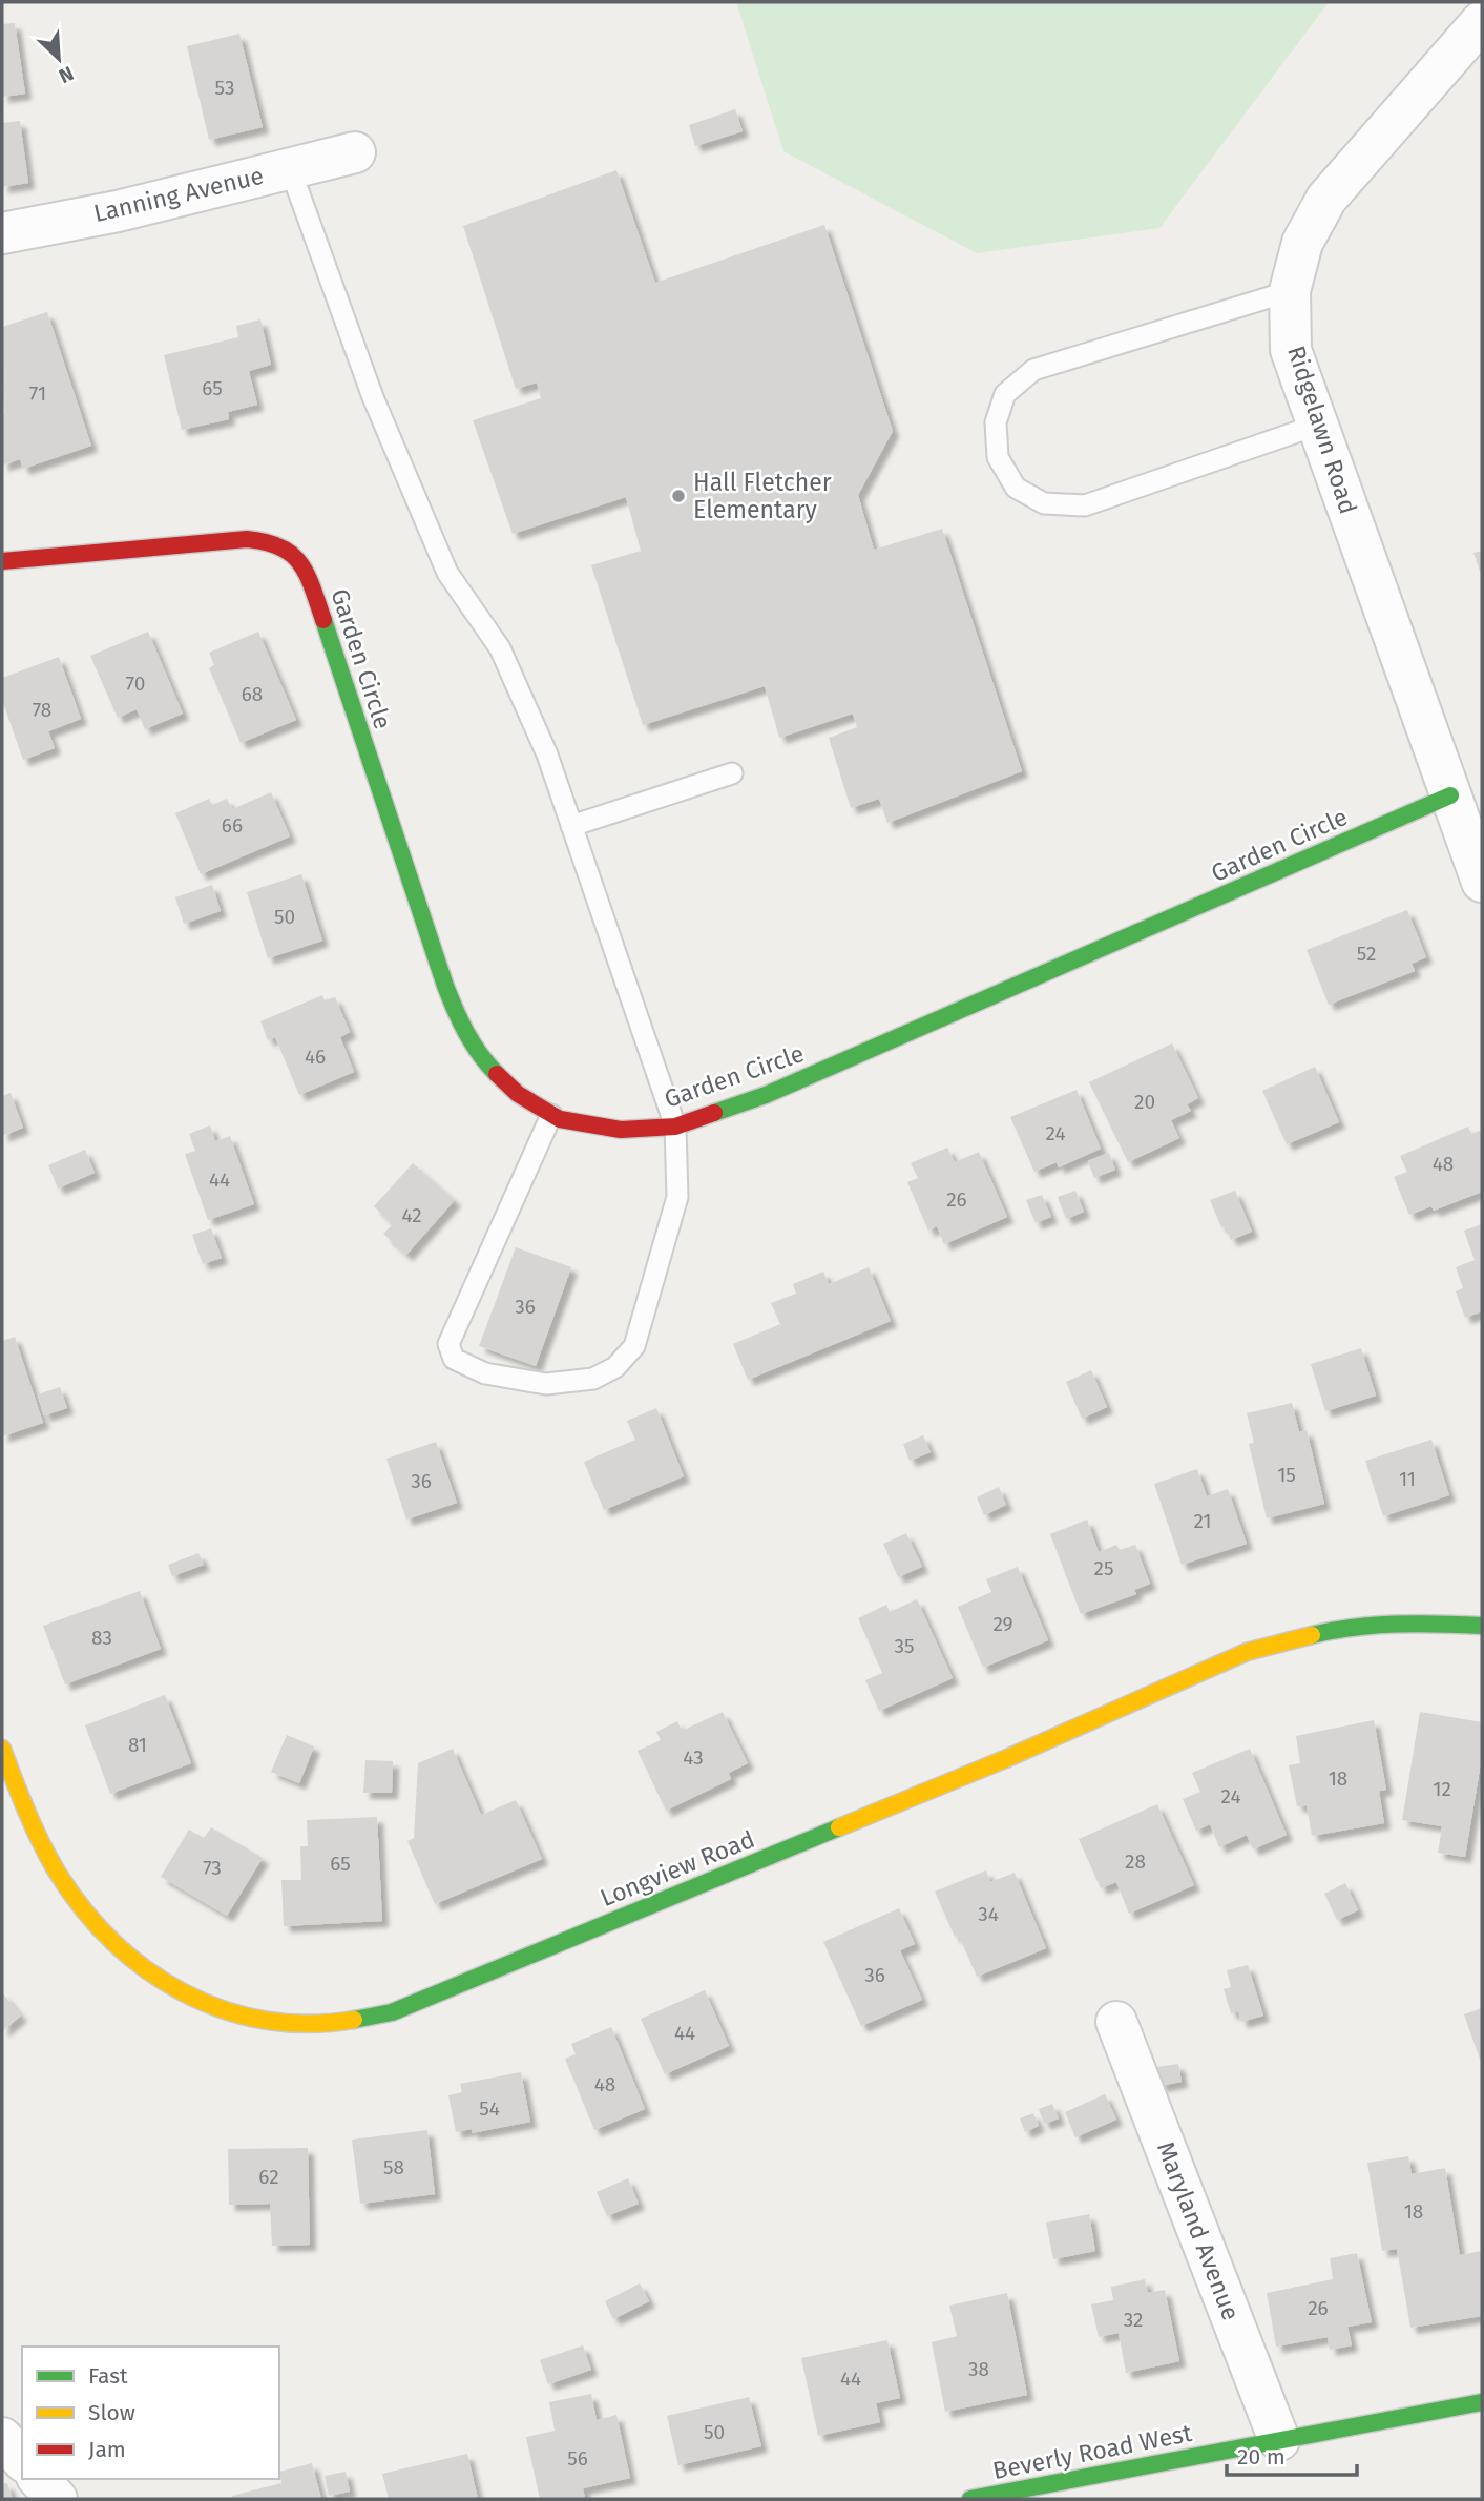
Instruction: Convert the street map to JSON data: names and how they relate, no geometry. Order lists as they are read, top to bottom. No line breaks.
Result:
{"streets":{"street":["Lanning Avenue","Ridgelawn Road","Garden Circle","Longview Road","Maryland Avenue","Beverly Road West"]},"crossings":[["Ridgelawn Road","Garden Circle"],["Maryland Avenue","Beverly Road West"]],"places":["Hall Fletcher Elementary"],"house_numbers":["53","65","71","70","68","78","66","50","52","46","20","24","48","44","26","42","36","15","11","36","21","25","29","83","35","81","43","18","12","24","28","65","73","34","36","44","48","54","58","62","18","26","32","38","44","50","56"],"legend":["Fast","Slow","Jam"],"scale_bar":"20 m","north":"bottom right"}
